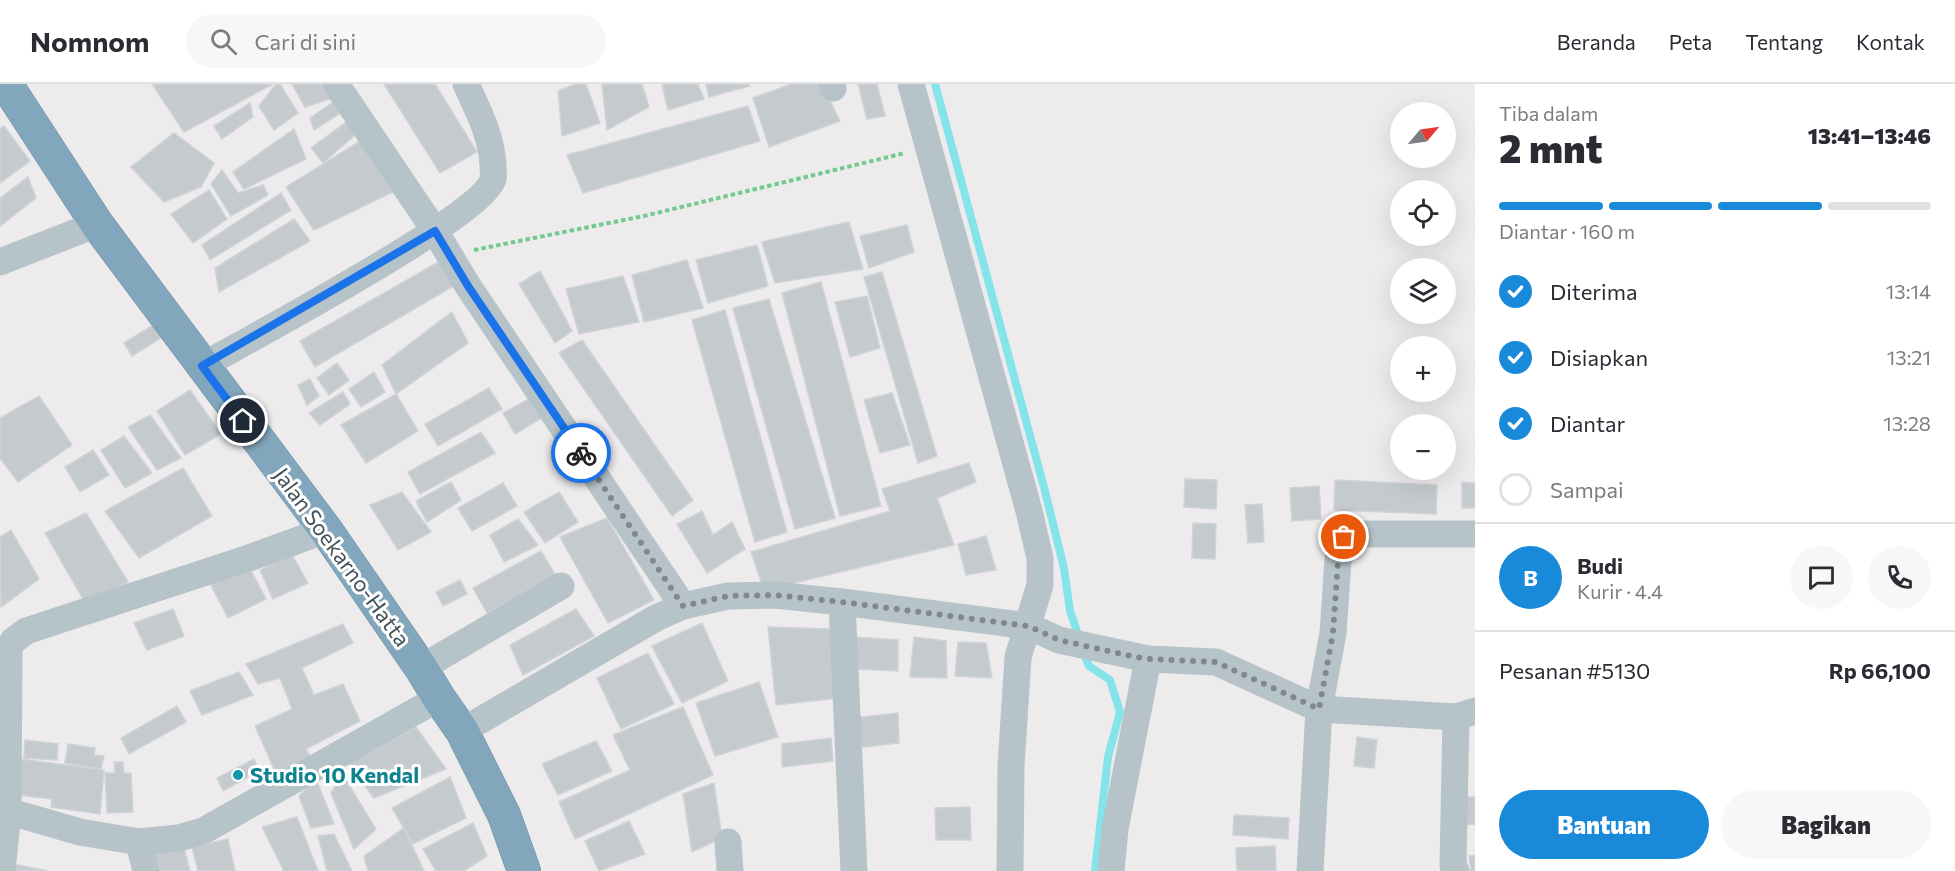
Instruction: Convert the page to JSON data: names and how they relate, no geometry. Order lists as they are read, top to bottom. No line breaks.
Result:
{"streets":{"highway":["Jalan Soekarno-Hatta"]},"places":["Studio 10 Kendal"],"north":"top right","page":{"header":"Nomnom","search":"Cari di sini","nav":["Beranda","Peta","Tentang","Kontak"],"heading":["2 mnt","Tiba dalam","13:41–13:46"],"panel":["Budi","Kurir · 4.4","Pesanan #5130","Rp 66,100"],"map_buttons":["+","−"],"bar":"Diantar · 160 m","list":[["Diterima","13:14"],["Disiapkan","13:21"],["Diantar","13:28"],"Sampai"],"round":"B","buttons":["Bantuan","Bagikan"]}}
